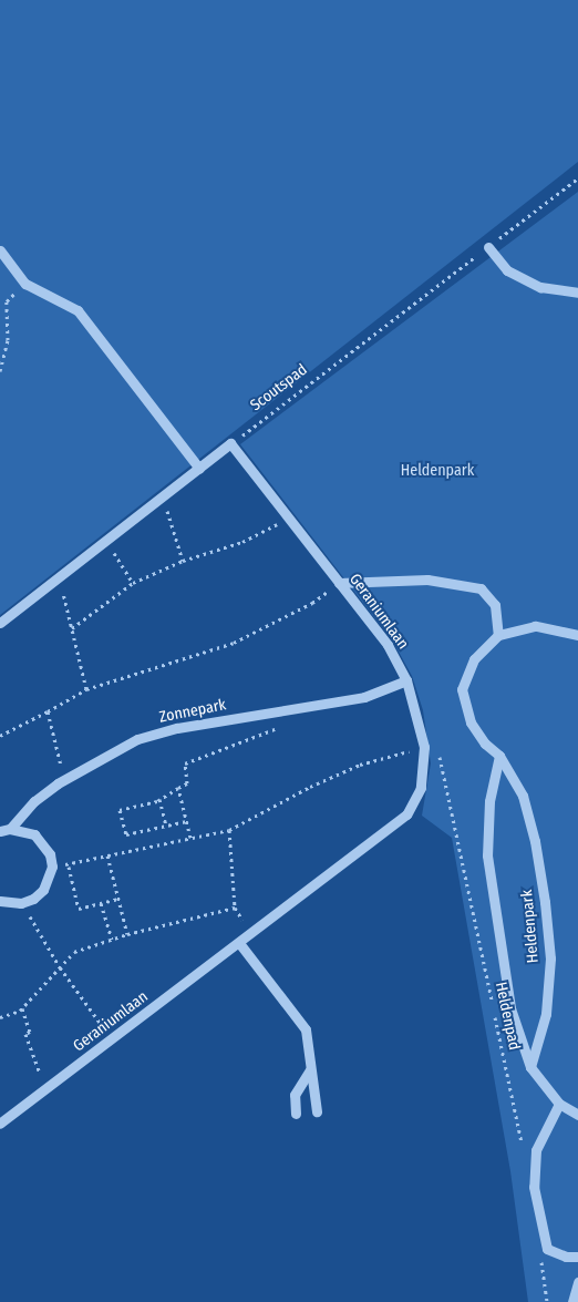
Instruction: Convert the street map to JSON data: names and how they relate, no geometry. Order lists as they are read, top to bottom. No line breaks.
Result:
{"streets":{"street":["Geraniumlaan","Zonnepark","Heldenpark"],"path":["Scoutspad","Heldenpad"]},"crossings":[["Scoutspad","Geraniumlaan"],["Geraniumlaan","Zonnepark"],["Geraniumlaan","Heldenpad"]],"parks":["Heldenpark"]}
